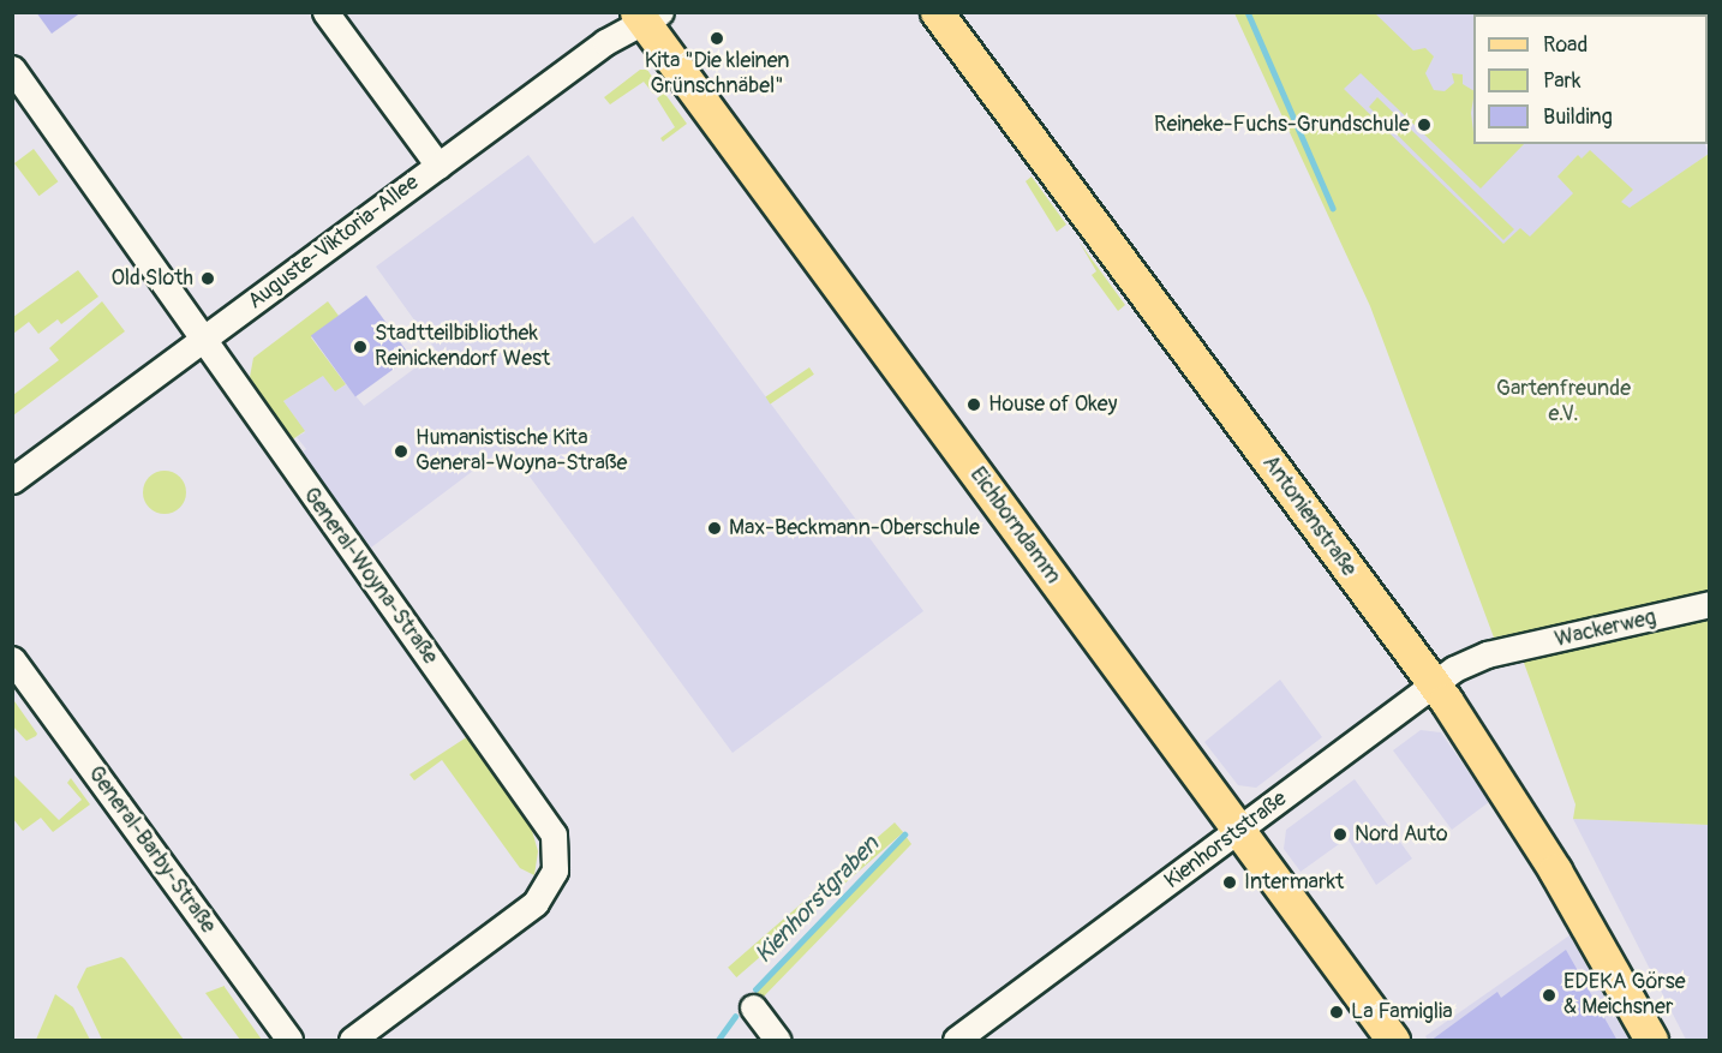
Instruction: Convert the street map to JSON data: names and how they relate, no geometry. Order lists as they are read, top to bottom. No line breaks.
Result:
{"streets":{"main road":["Antonienstraße","Eichborndamm"],"street":["Auguste-Viktoria-Allee","General-Woyna-Straße","Wackerweg","Kienhorststraße","General-Barby-Straße"]},"crossings":[["Auguste-Viktoria-Allee","Eichborndamm"],["Auguste-Viktoria-Allee","General-Woyna-Straße"],["Antonienstraße","Kienhorststraße"],["Eichborndamm","Kienhorststraße"],["Wackerweg","Kienhorststraße"]],"water":["Kienhorstgraben"],"parks":["Gartenfreunde e.V."],"places":["Kita \"Die kleinen Grünschnäbel\"","Reineke-Fuchs-Grundschule","Old Sloth","Stadtteilbibliothek Reinickendorf West","House of Okey","Humanistische Kita General-Woyna-Straße","Max-Beckmann-Oberschule","Nord Auto","Intermarkt","EDEKA Görse & Meichsner","La Famiglia"],"legend":["Road","Park","Building"]}
